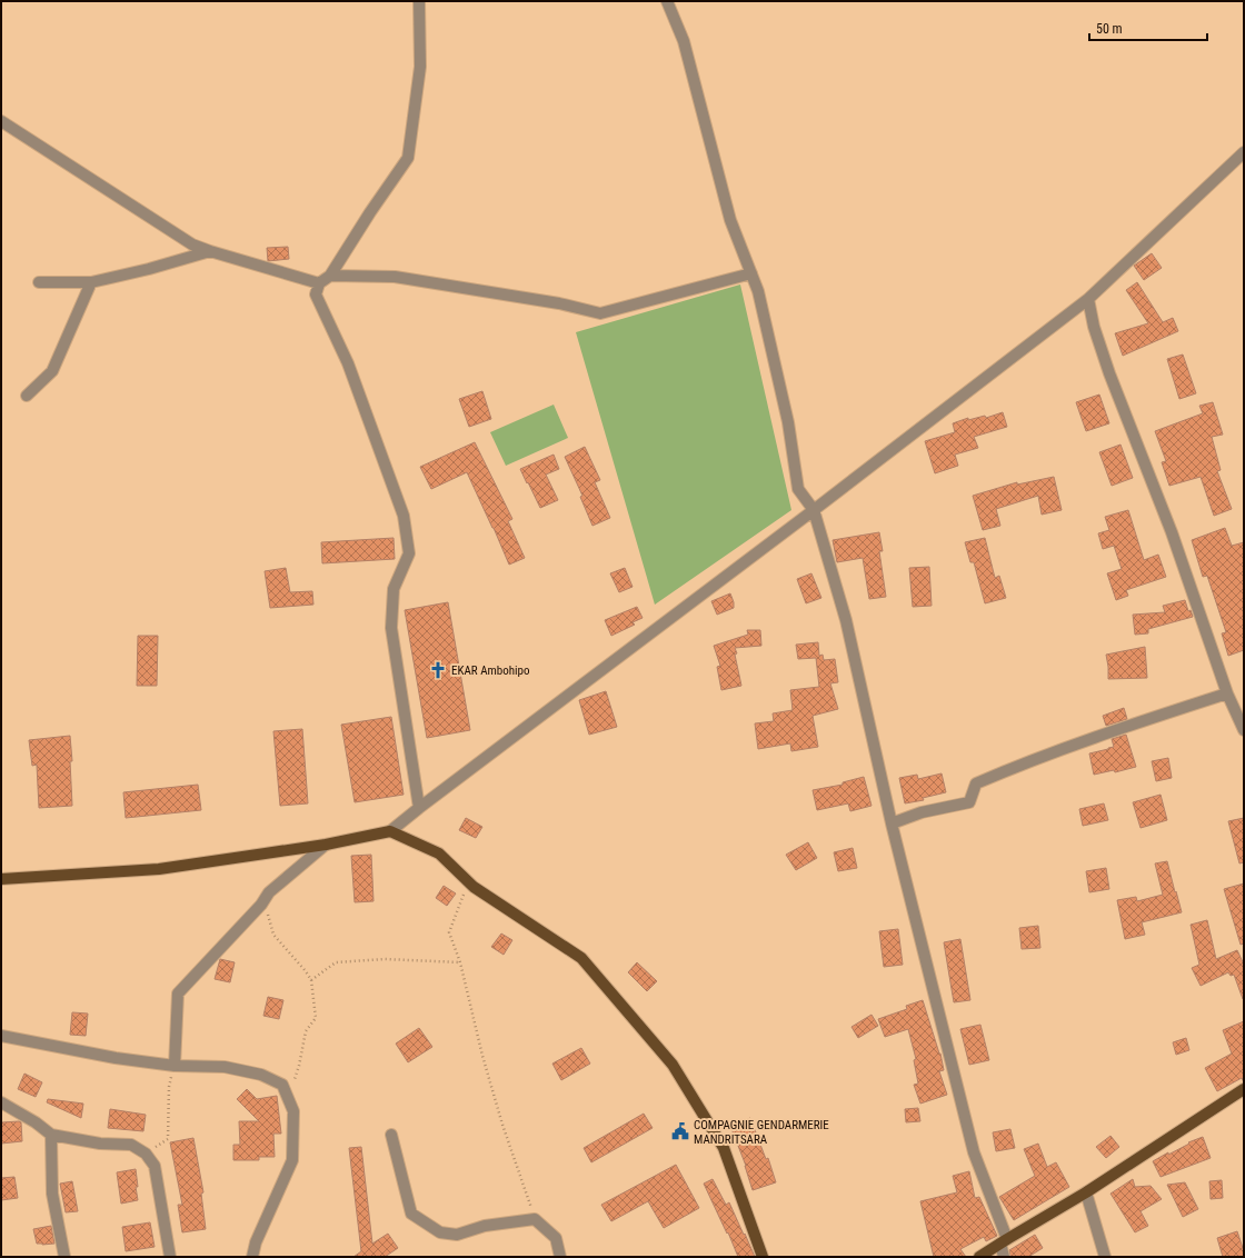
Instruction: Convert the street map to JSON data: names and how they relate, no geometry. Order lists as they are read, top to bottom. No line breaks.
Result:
{"places":{"church":["EKAR Ambohipo"],"public building":["COMPAGNIE GENDARMERIE MANDRITSARA"]},"scale_bar":"50 m"}
